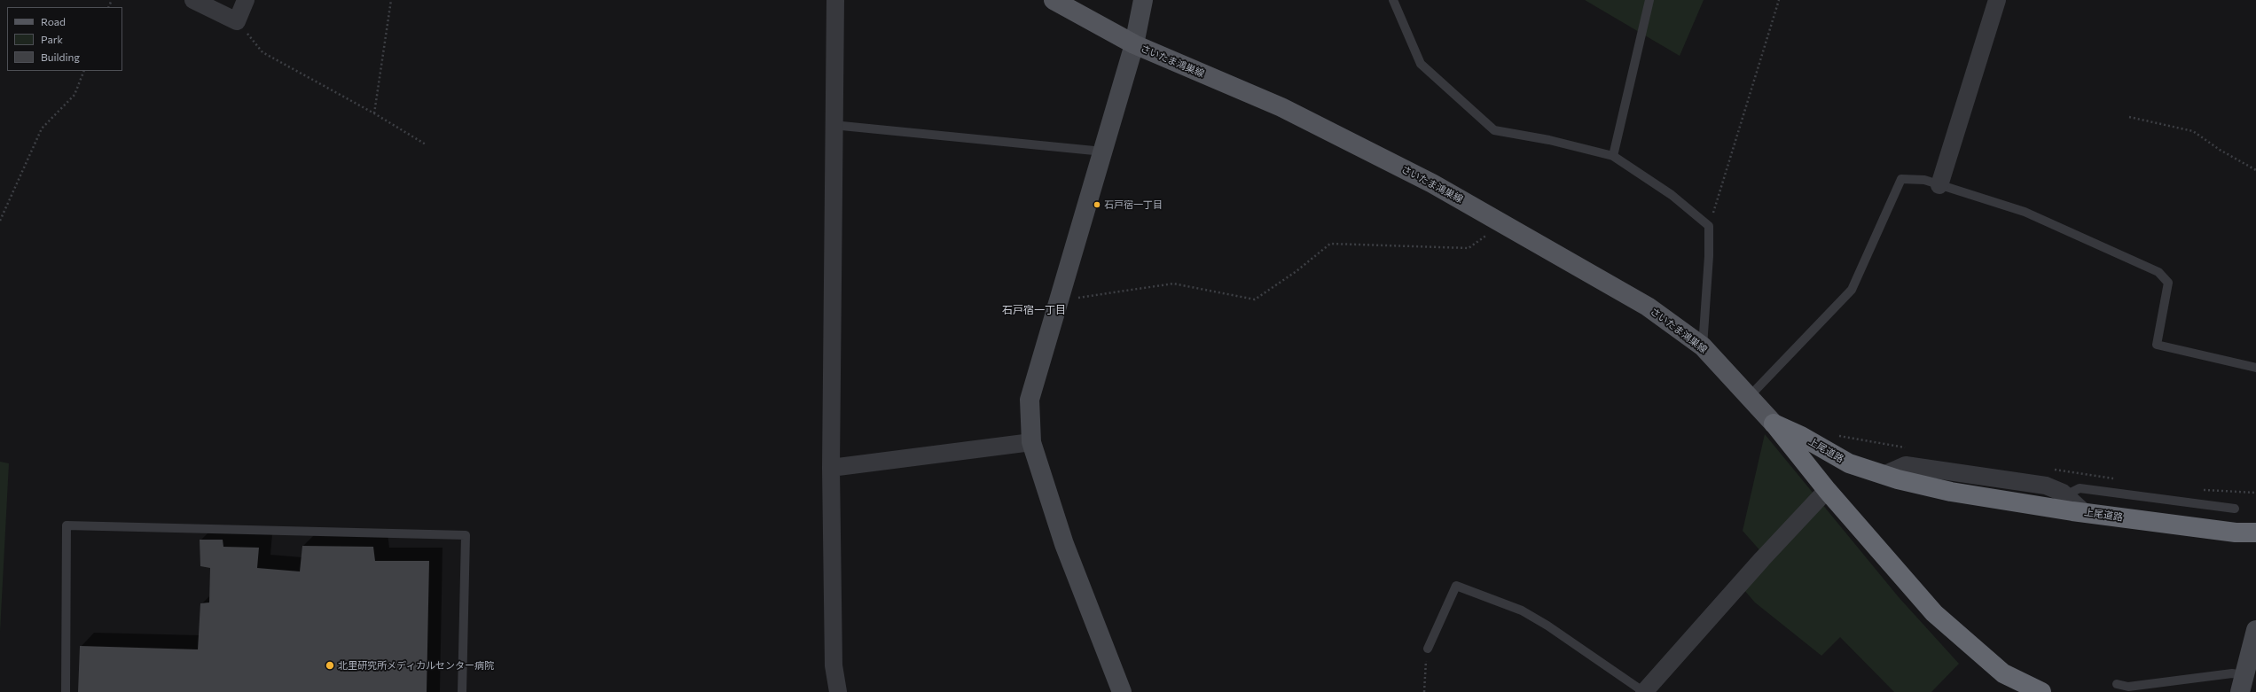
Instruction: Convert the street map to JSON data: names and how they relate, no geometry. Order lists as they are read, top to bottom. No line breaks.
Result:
{"streets":{"highway":["上尾道路"],"main road":["さいたま鴻巣線"]},"crossings":[["さいたま鴻巣線","上尾道路"]],"districts":["石戸宿一丁目"],"places":["石戸宿一丁目","北里研究所メディカルセンター病院"],"legend":["Road","Park","Building"]}
